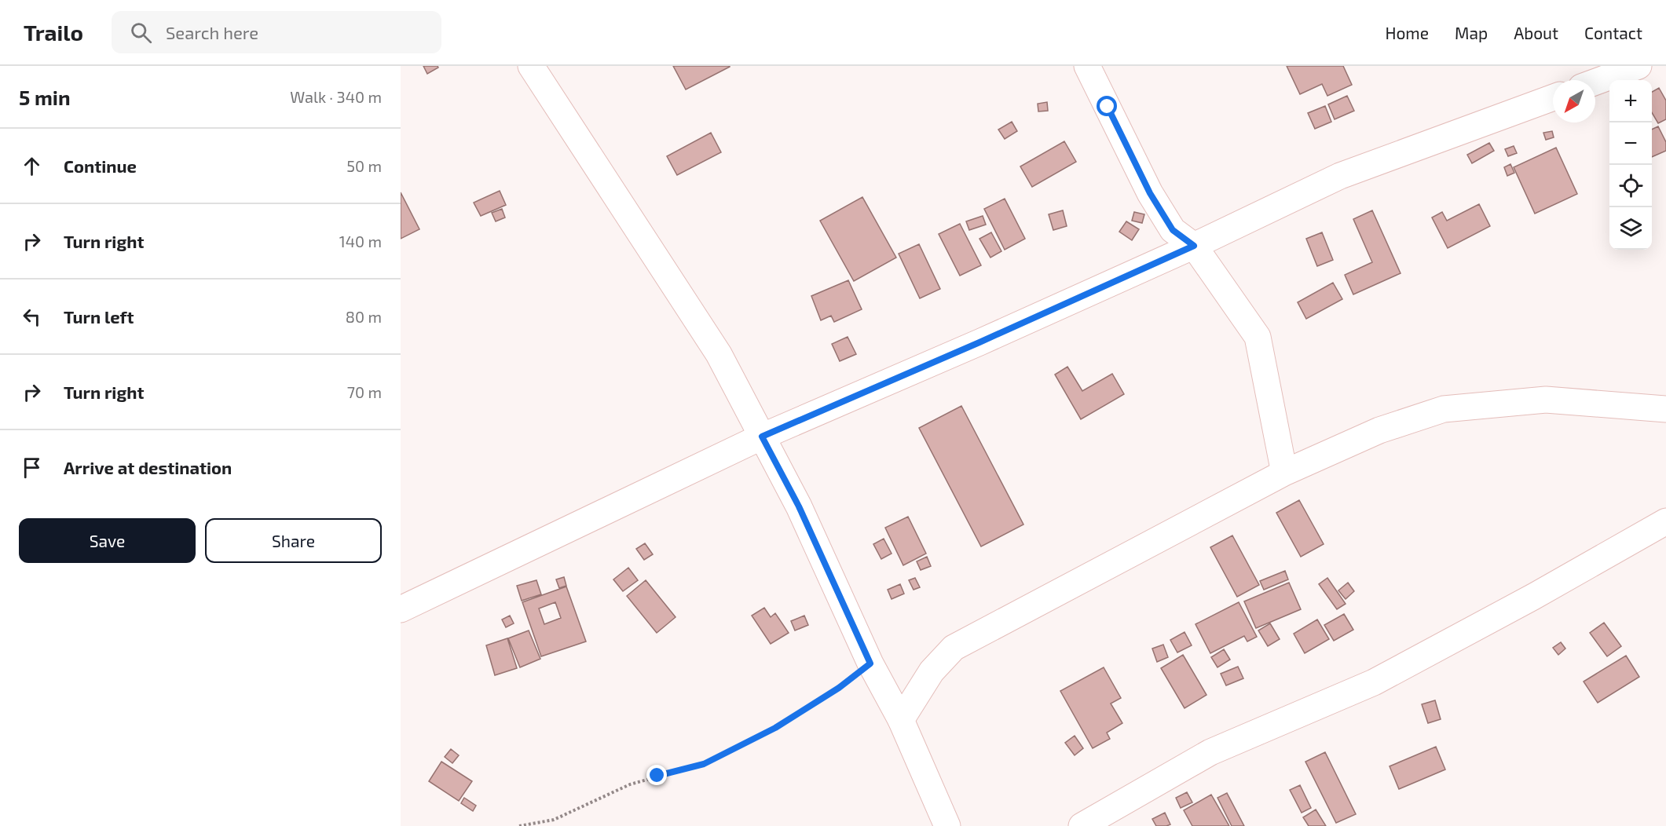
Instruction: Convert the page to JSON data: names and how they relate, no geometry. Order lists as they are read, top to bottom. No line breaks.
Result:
{"north":"bottom left","page":{"header":"Trailo","search":"Search here","nav":["Home","Map","About","Contact"],"heading":["5 min","Walk · 340 m"],"map_buttons":["+","−"],"list":[["Continue","50 m"],["Turn right","140 m"],["Turn left","80 m"],["Turn right","70 m"],"Arrive at destination"],"buttons":["Save","Share"]}}
